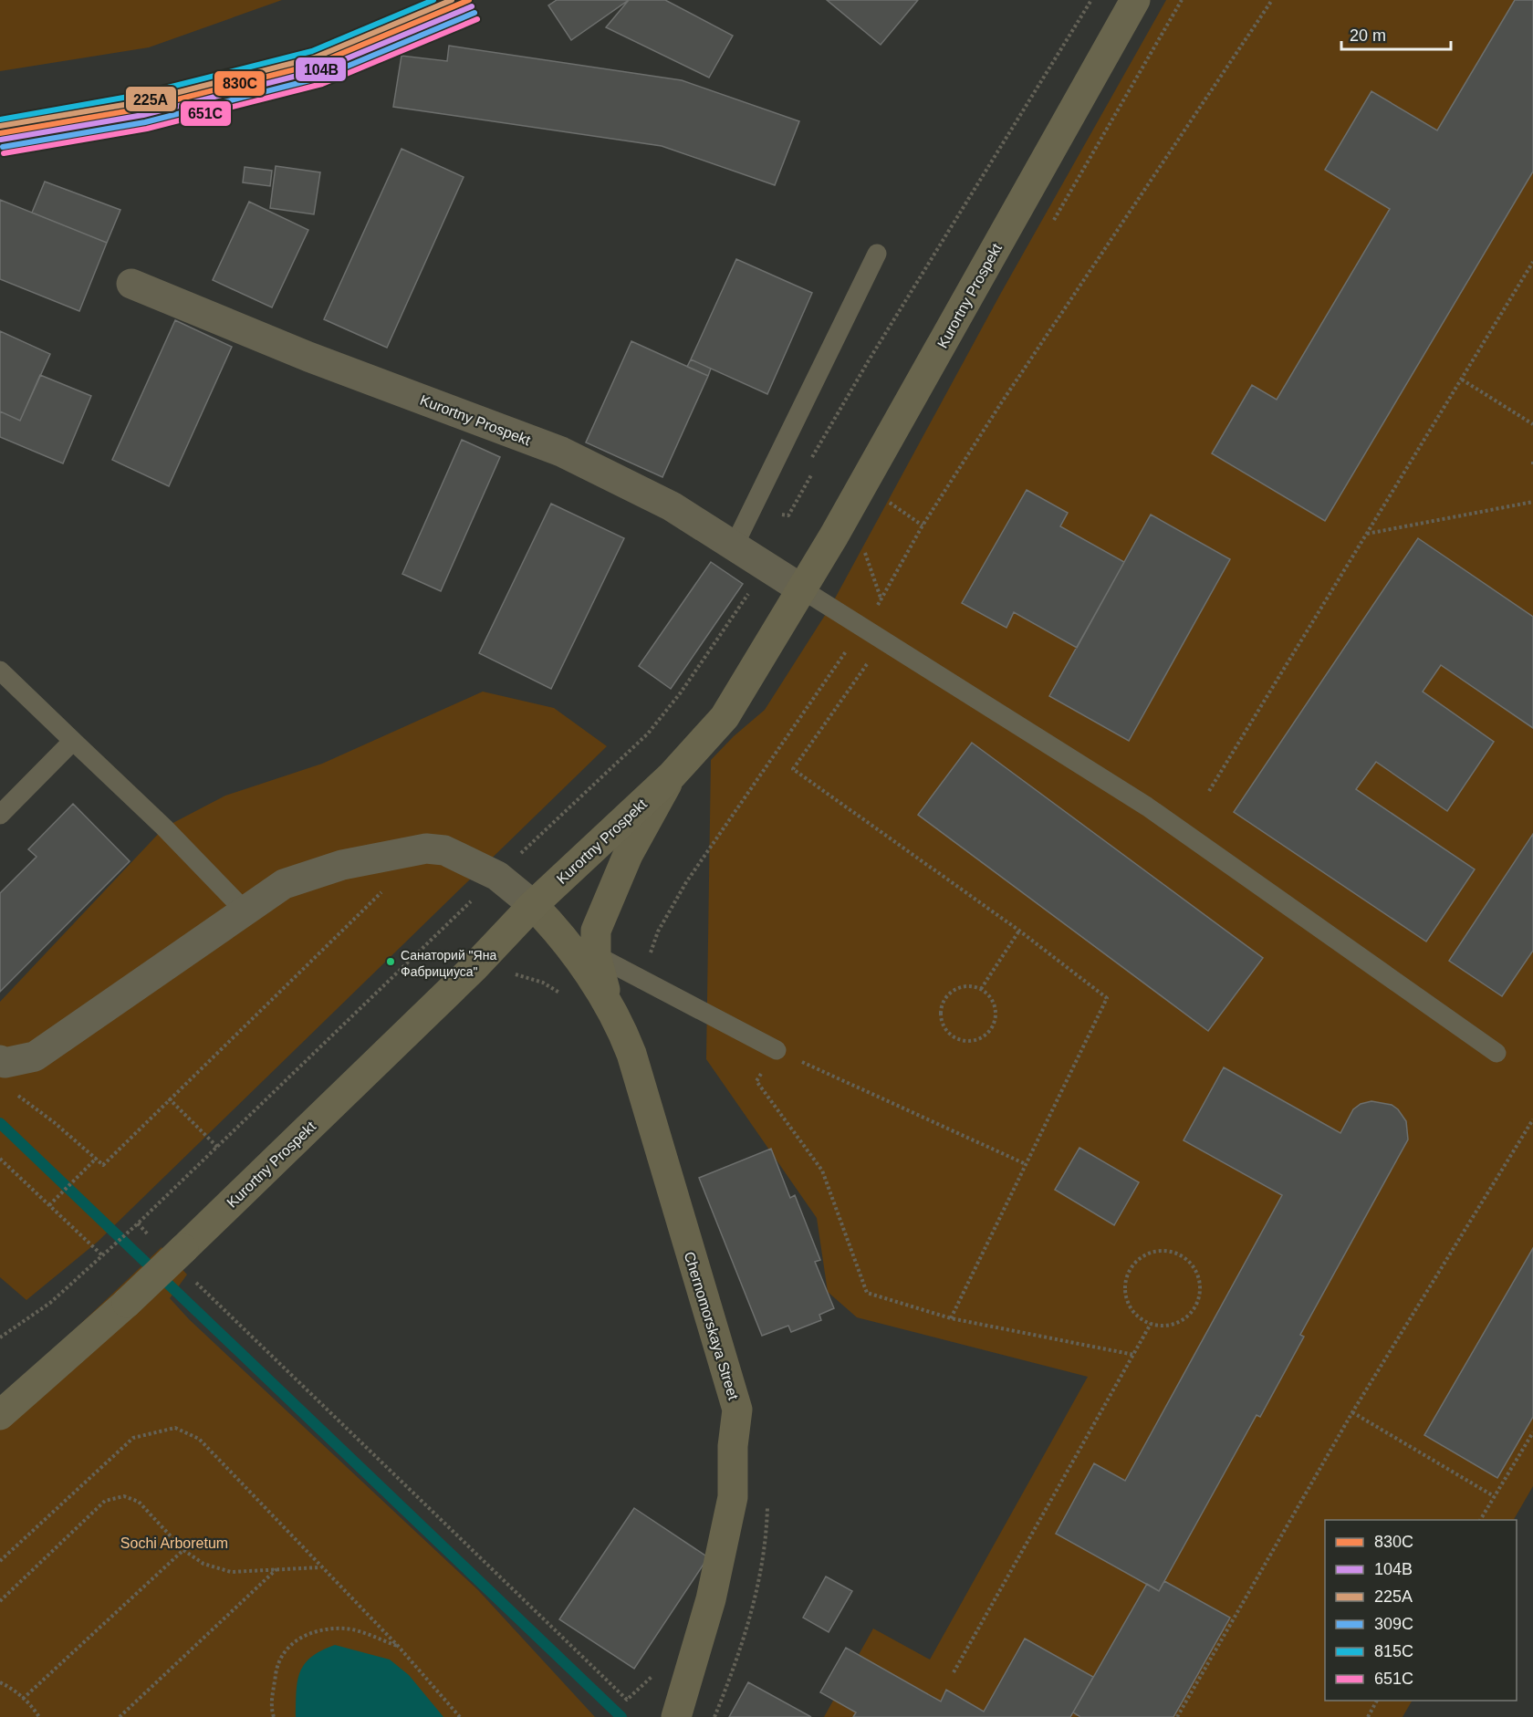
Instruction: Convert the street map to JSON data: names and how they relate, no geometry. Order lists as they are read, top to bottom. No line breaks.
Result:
{"streets":{"main road":["Kurortny Prospekt","Chernomorskaya Street"]},"crossings":[["Kurortny Prospekt","Chernomorskaya Street"]],"parks":["Sochi Arboretum"],"places":["Санаторий \"Яна Фабрициуса\""],"lines":["transit line 830С","transit line 225А","transit line 815С","transit line 104В","transit line 309С","transit line 651С"],"legend":["830С","104В","225А","309С","815С","651С"],"scale_bar":"20 m"}
